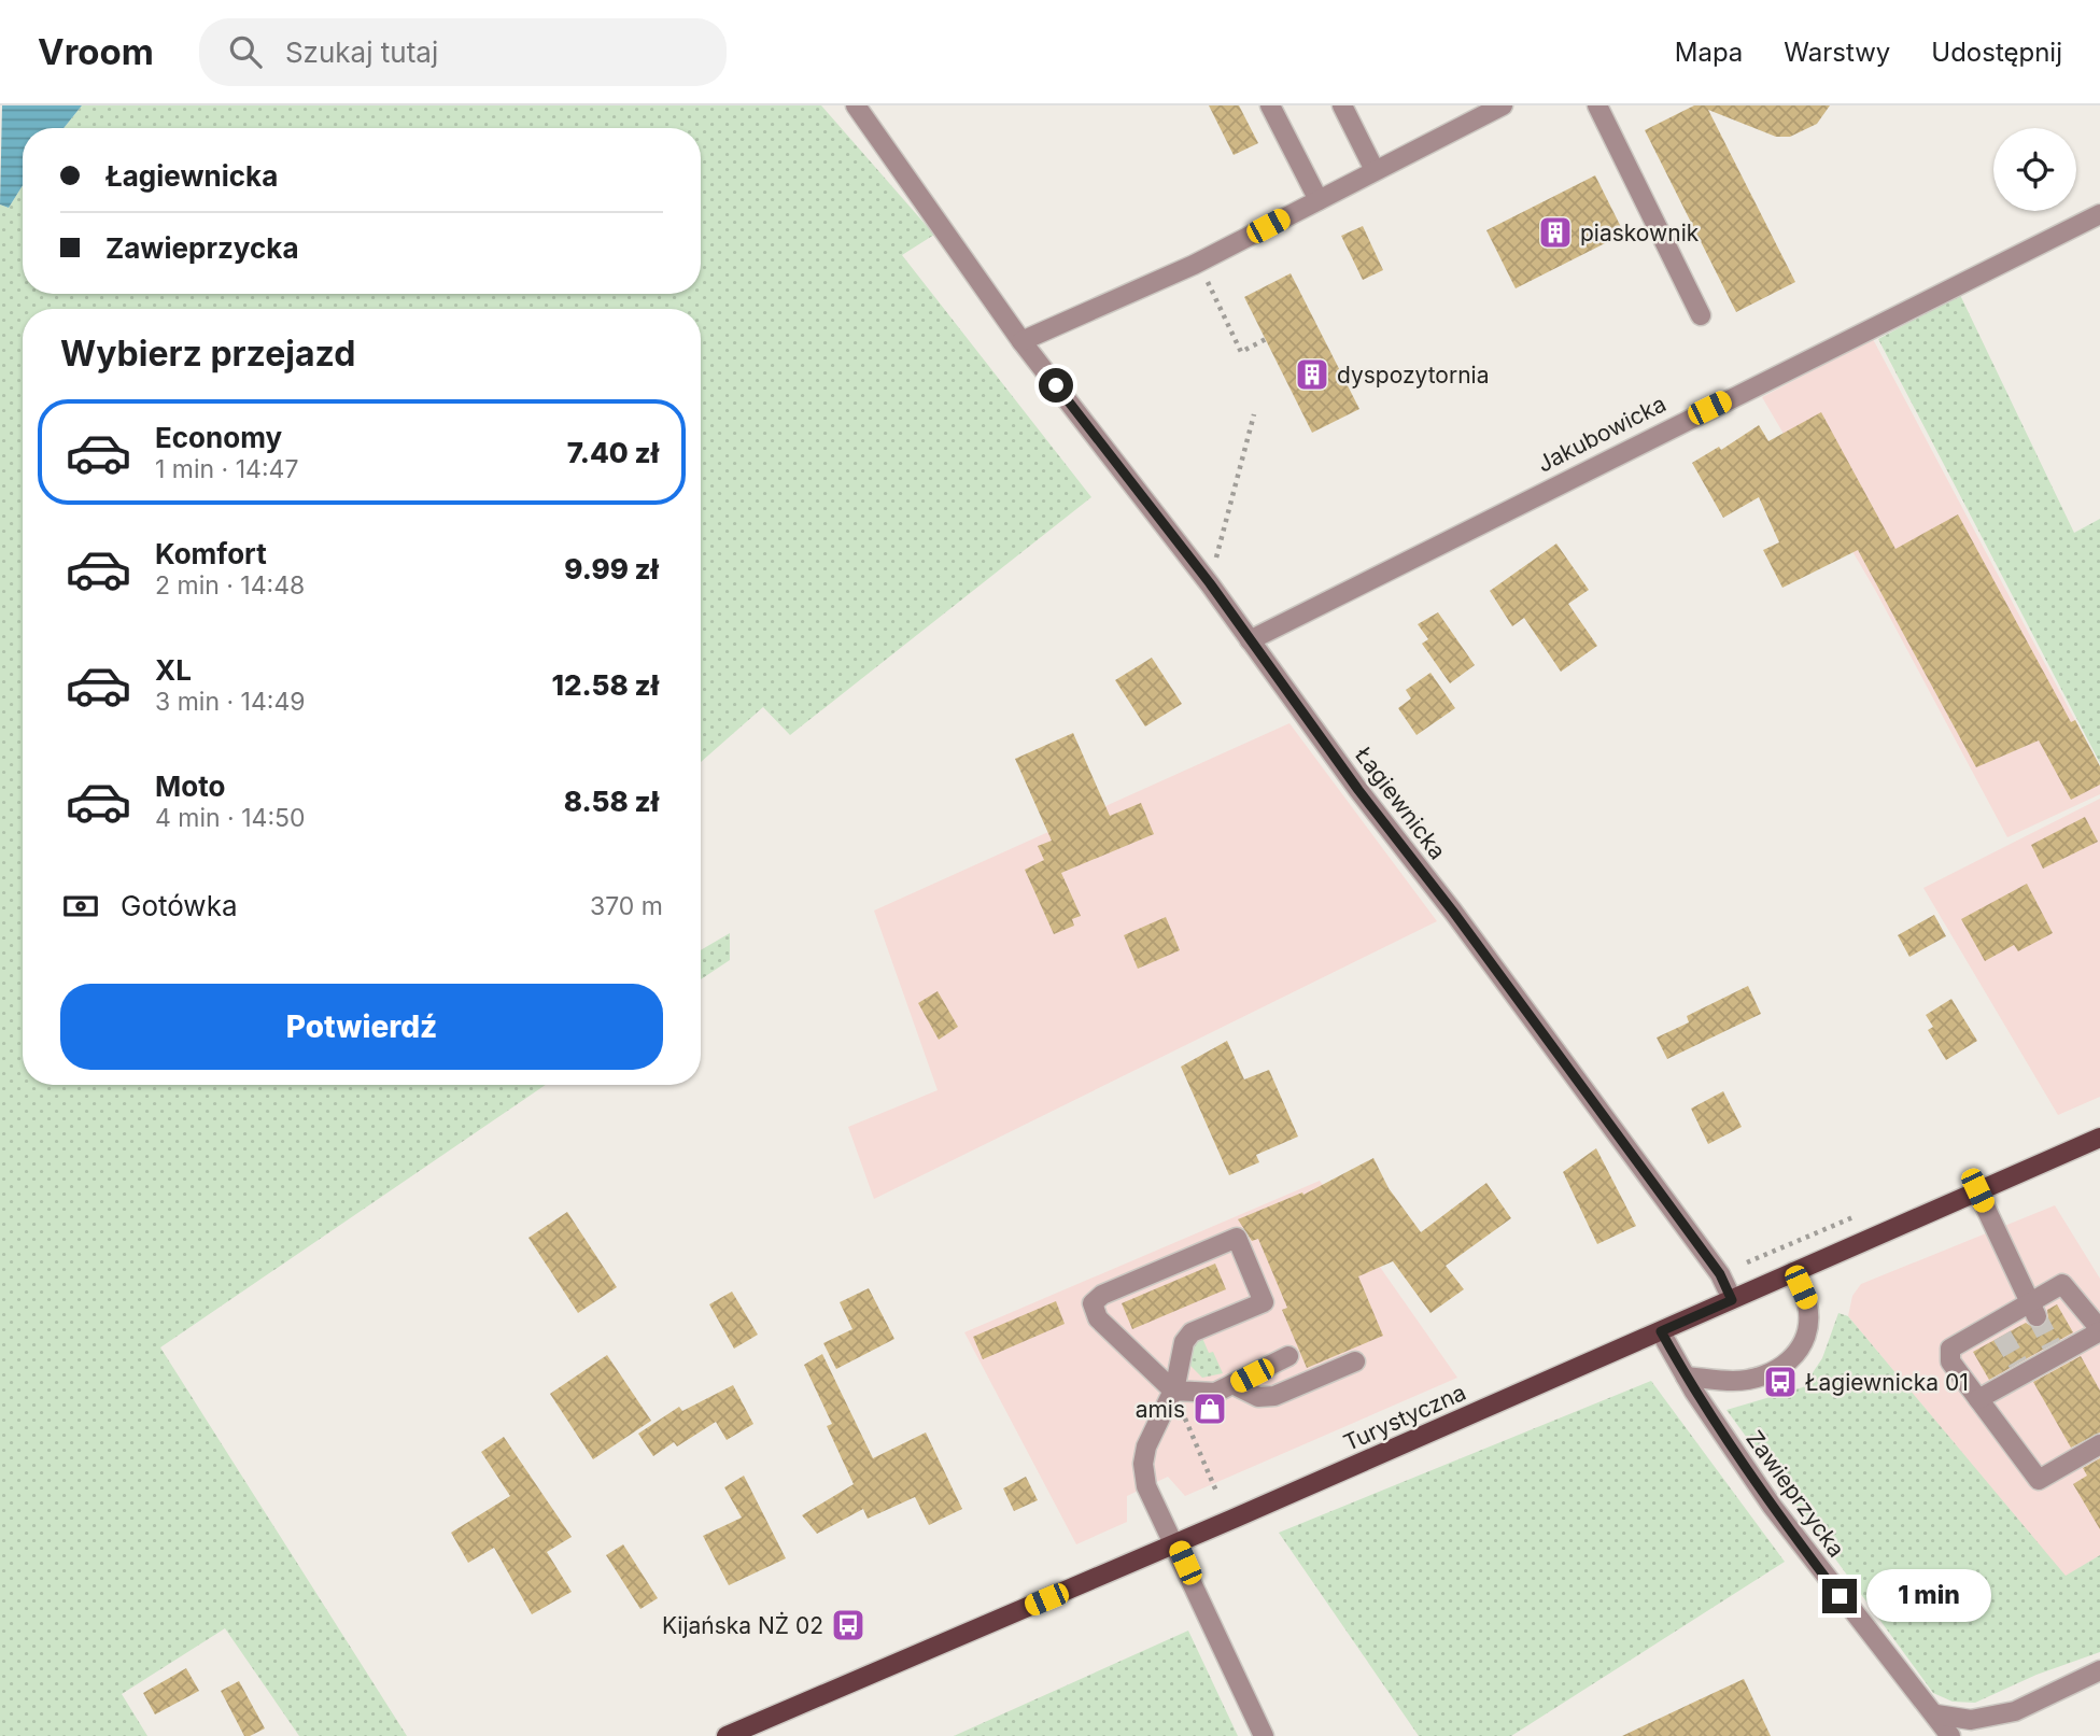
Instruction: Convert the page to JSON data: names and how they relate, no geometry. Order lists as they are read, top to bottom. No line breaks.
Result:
{"streets":{"main road":["Turystyczna"],"street":["Jakubowicka","Łagiewnicka","Zawieprzycka"]},"crossings":[["Jakubowicka","Łagiewnicka"],["Łagiewnicka","Turystyczna"],["Turystyczna","Zawieprzycka"]],"places":{"building":["piaskownik","dyspozytornia"],"bus stop":["Łagiewnicka 01","Kijańska NŻ 02"],"shop":["amis"]},"page":{"header":"Vroom","search":"Szukaj tutaj","nav":["Mapa","Warstwy","Udostępnij"],"banner":["Łagiewnicka","Zawieprzycka"],"heading":"Wybierz przejazd","list":[{"name":"Economy","note":"1 min · 14:47","value":"7.40 zł"},{"name":"Komfort","note":"2 min · 14:48","value":"9.99 zł"},{"name":"XL","note":"3 min · 14:49","value":"12.58 zł"},{"name":"Moto","note":"4 min · 14:50","value":"8.58 zł"}],"pay":["Gotówka","370 m"],"buttons":"Potwierdź","bubble":"1 min"}}
